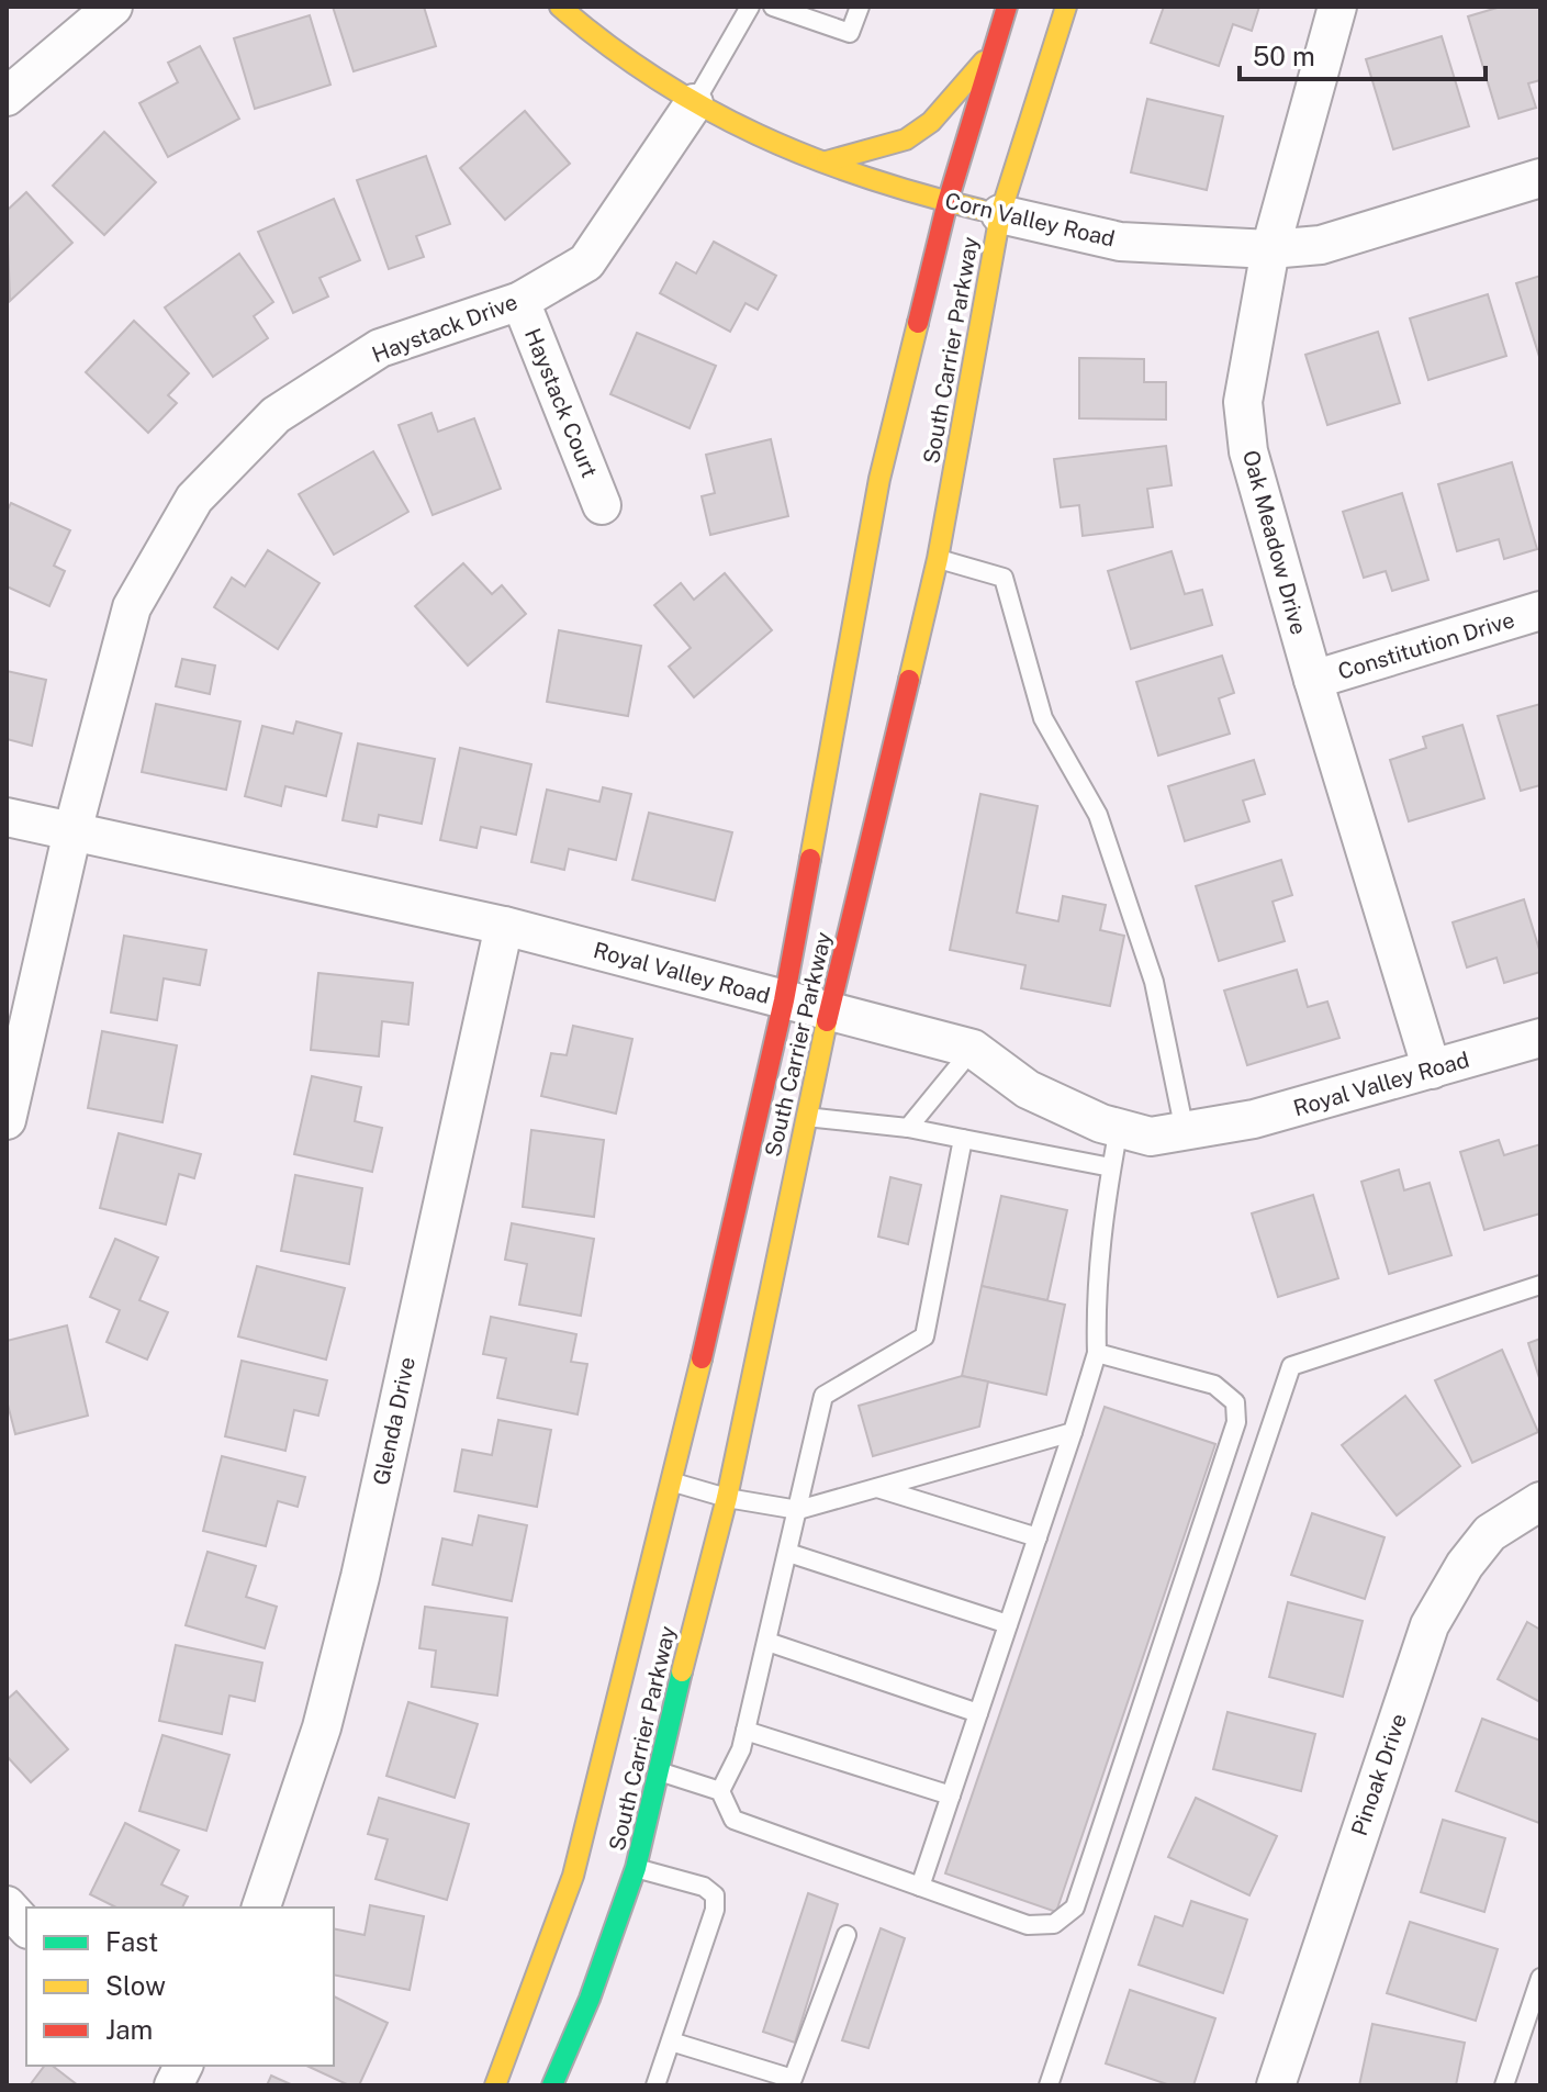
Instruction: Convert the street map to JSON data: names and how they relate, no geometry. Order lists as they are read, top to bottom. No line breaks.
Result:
{"streets":{"main road":["Corn Valley Road","South Carrier Parkway"],"street":["Haystack Drive","Haystack Court","Oak Meadow Drive","Constitution Drive","Royal Valley Road","Glenda Drive","Pinoak Drive"]},"crossings":[["Corn Valley Road","Haystack Drive"],["Corn Valley Road","South Carrier Parkway"],["Corn Valley Road","Oak Meadow Drive"],["Haystack Drive","Haystack Court"],["Haystack Drive","Royal Valley Road"],["South Carrier Parkway","Royal Valley Road"],["Oak Meadow Drive","Constitution Drive"],["Oak Meadow Drive","Royal Valley Road"],["Royal Valley Road","Glenda Drive"]],"legend":["Fast","Slow","Jam"],"scale_bar":"50 m"}
